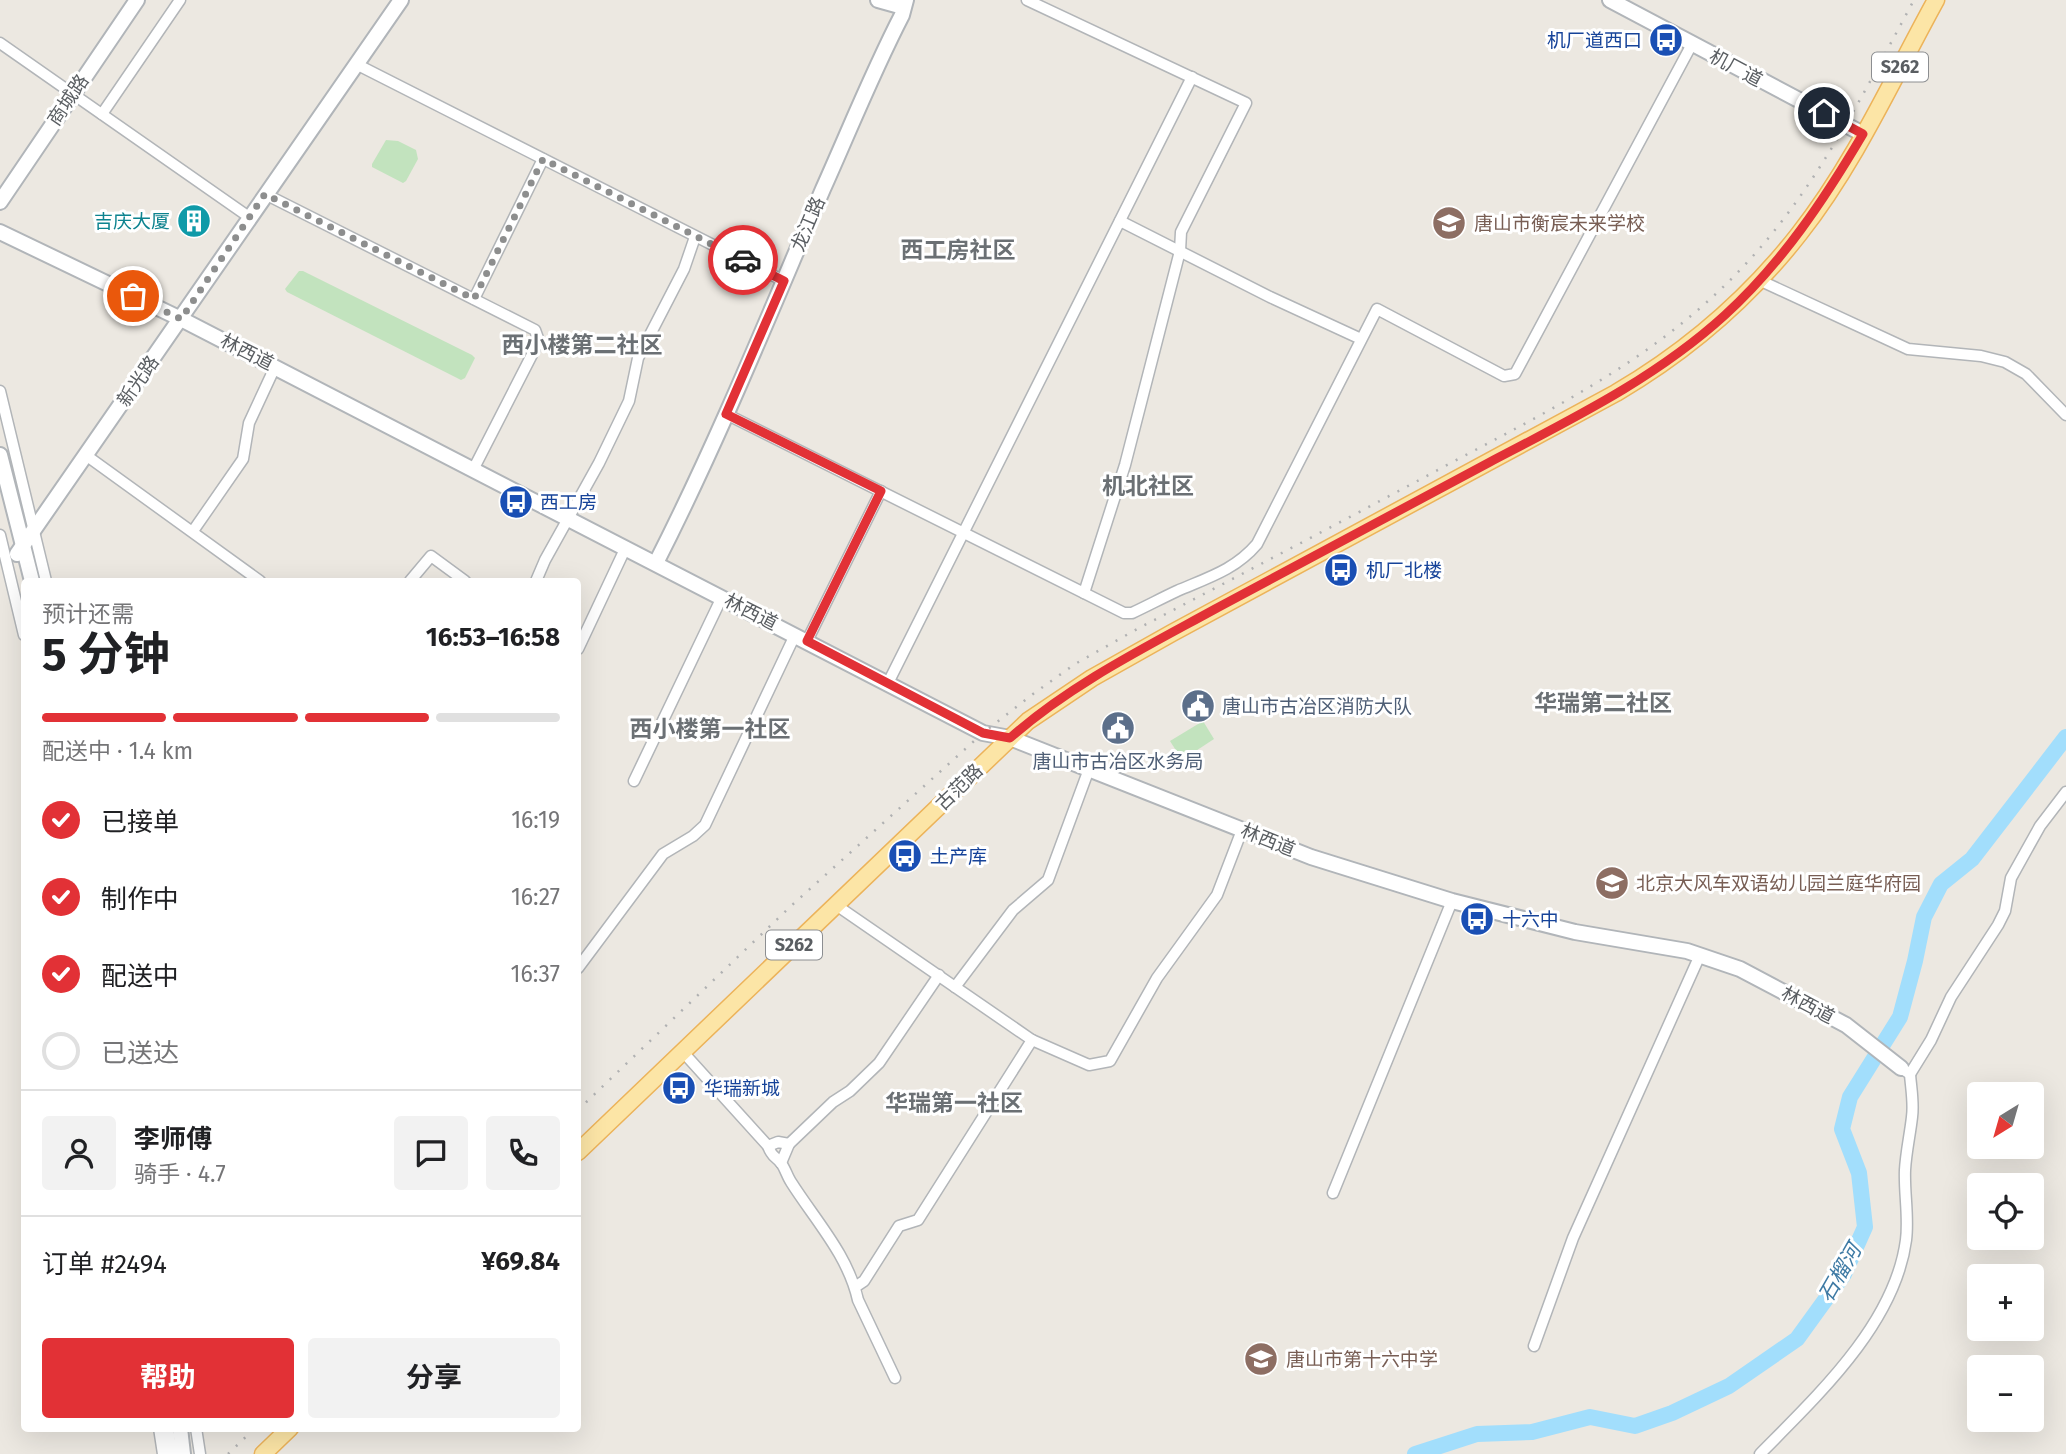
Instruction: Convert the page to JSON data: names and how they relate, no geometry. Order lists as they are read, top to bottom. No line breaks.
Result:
{"streets":{"main road":["S262","古范路"],"street":["机厂道","商城路","龙江路","林西道","新光路"]},"crossings":[["机厂道","古范路"],["龙江路","林西道"],["林西道","新光路"],["林西道","古范路"]],"districts":["西工房社区","西小楼第二社区","机北社区","华瑞第二社区","西小楼第一社区","华瑞第一社区"],"water":["石榴河"],"places":{"bus stop":["机厂道西口","西工房","机厂北楼","土产库","十六中","华瑞新城"],"building":["吉庆大厦"],"school or university":["唐山市衡宸未来学校","北京大风车双语幼儿园兰庭华府园","唐山市第十六中学"],"public building":["唐山市古冶区消防大队","唐山市古冶区水务局"]},"north":"bottom left","page":{"heading":["5 分钟","预计还需","16:53–16:58"],"panel":["李师傅","骑手 · 4.7","订单 #2494","¥69.84"],"bar":"配送中 · 1.4 km","list":[["已接单","16:19"],["制作中","16:27"],["配送中","16:37"],"已送达"],"map_buttons":["+","−"],"buttons":["帮助","分享"]}}
